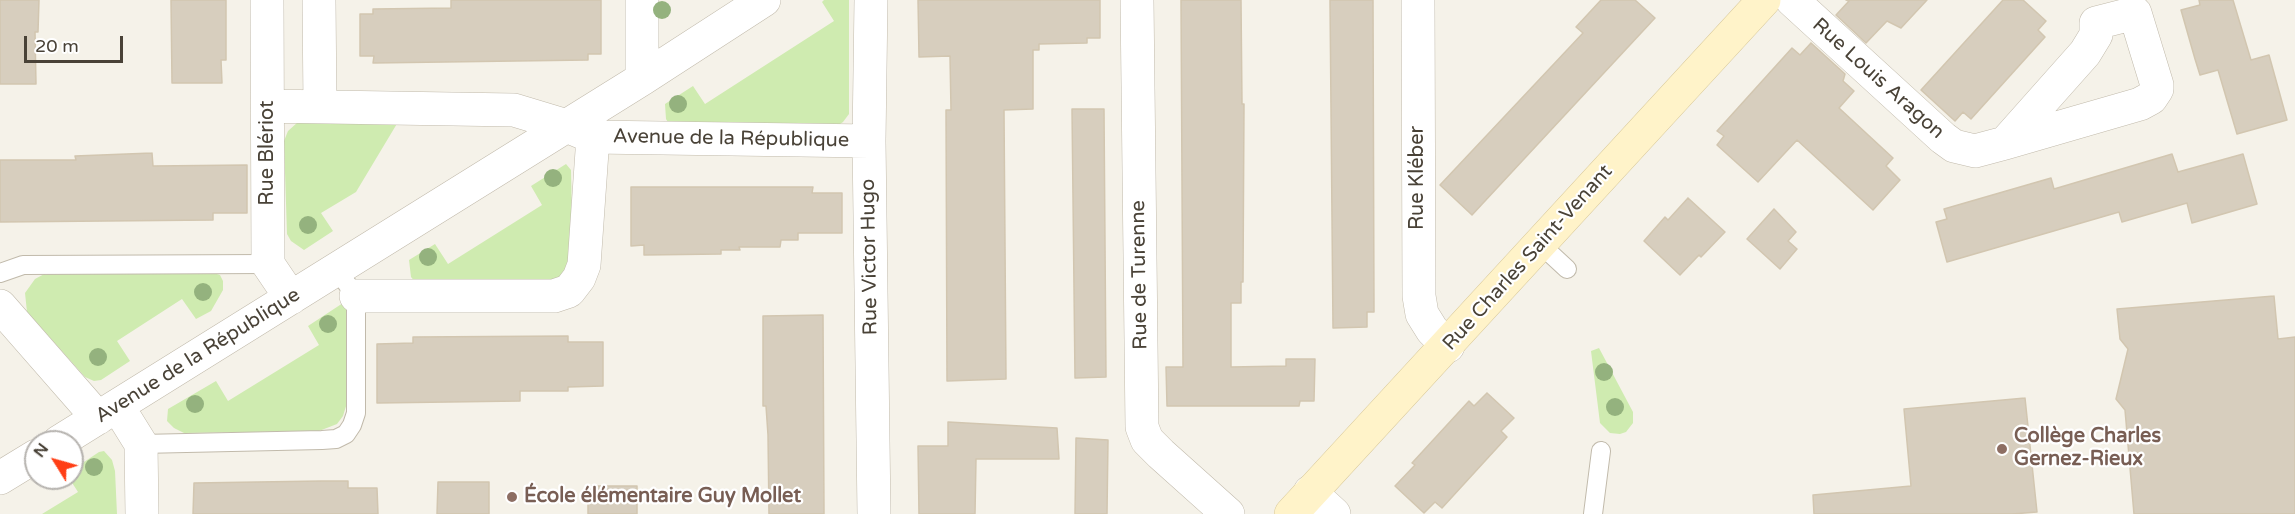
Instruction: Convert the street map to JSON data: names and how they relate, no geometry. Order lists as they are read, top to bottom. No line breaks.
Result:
{"streets":{"street":["Rue Louis Aragon","Avenue de la République","Rue Blériot","Rue Kléber","Rue Victor Hugo","Rue Charles Saint-Venant","Rue de Turenne"]},"crossings":[["Avenue de la République","Rue Blériot"],["Avenue de la République","Rue Victor Hugo"],["Rue Kléber","Rue Charles Saint-Venant"]],"places":["Collège Charles Gernez-Rieux","École élémentaire Guy Mollet"],"scale_bar":"20 m","north":"top left"}
